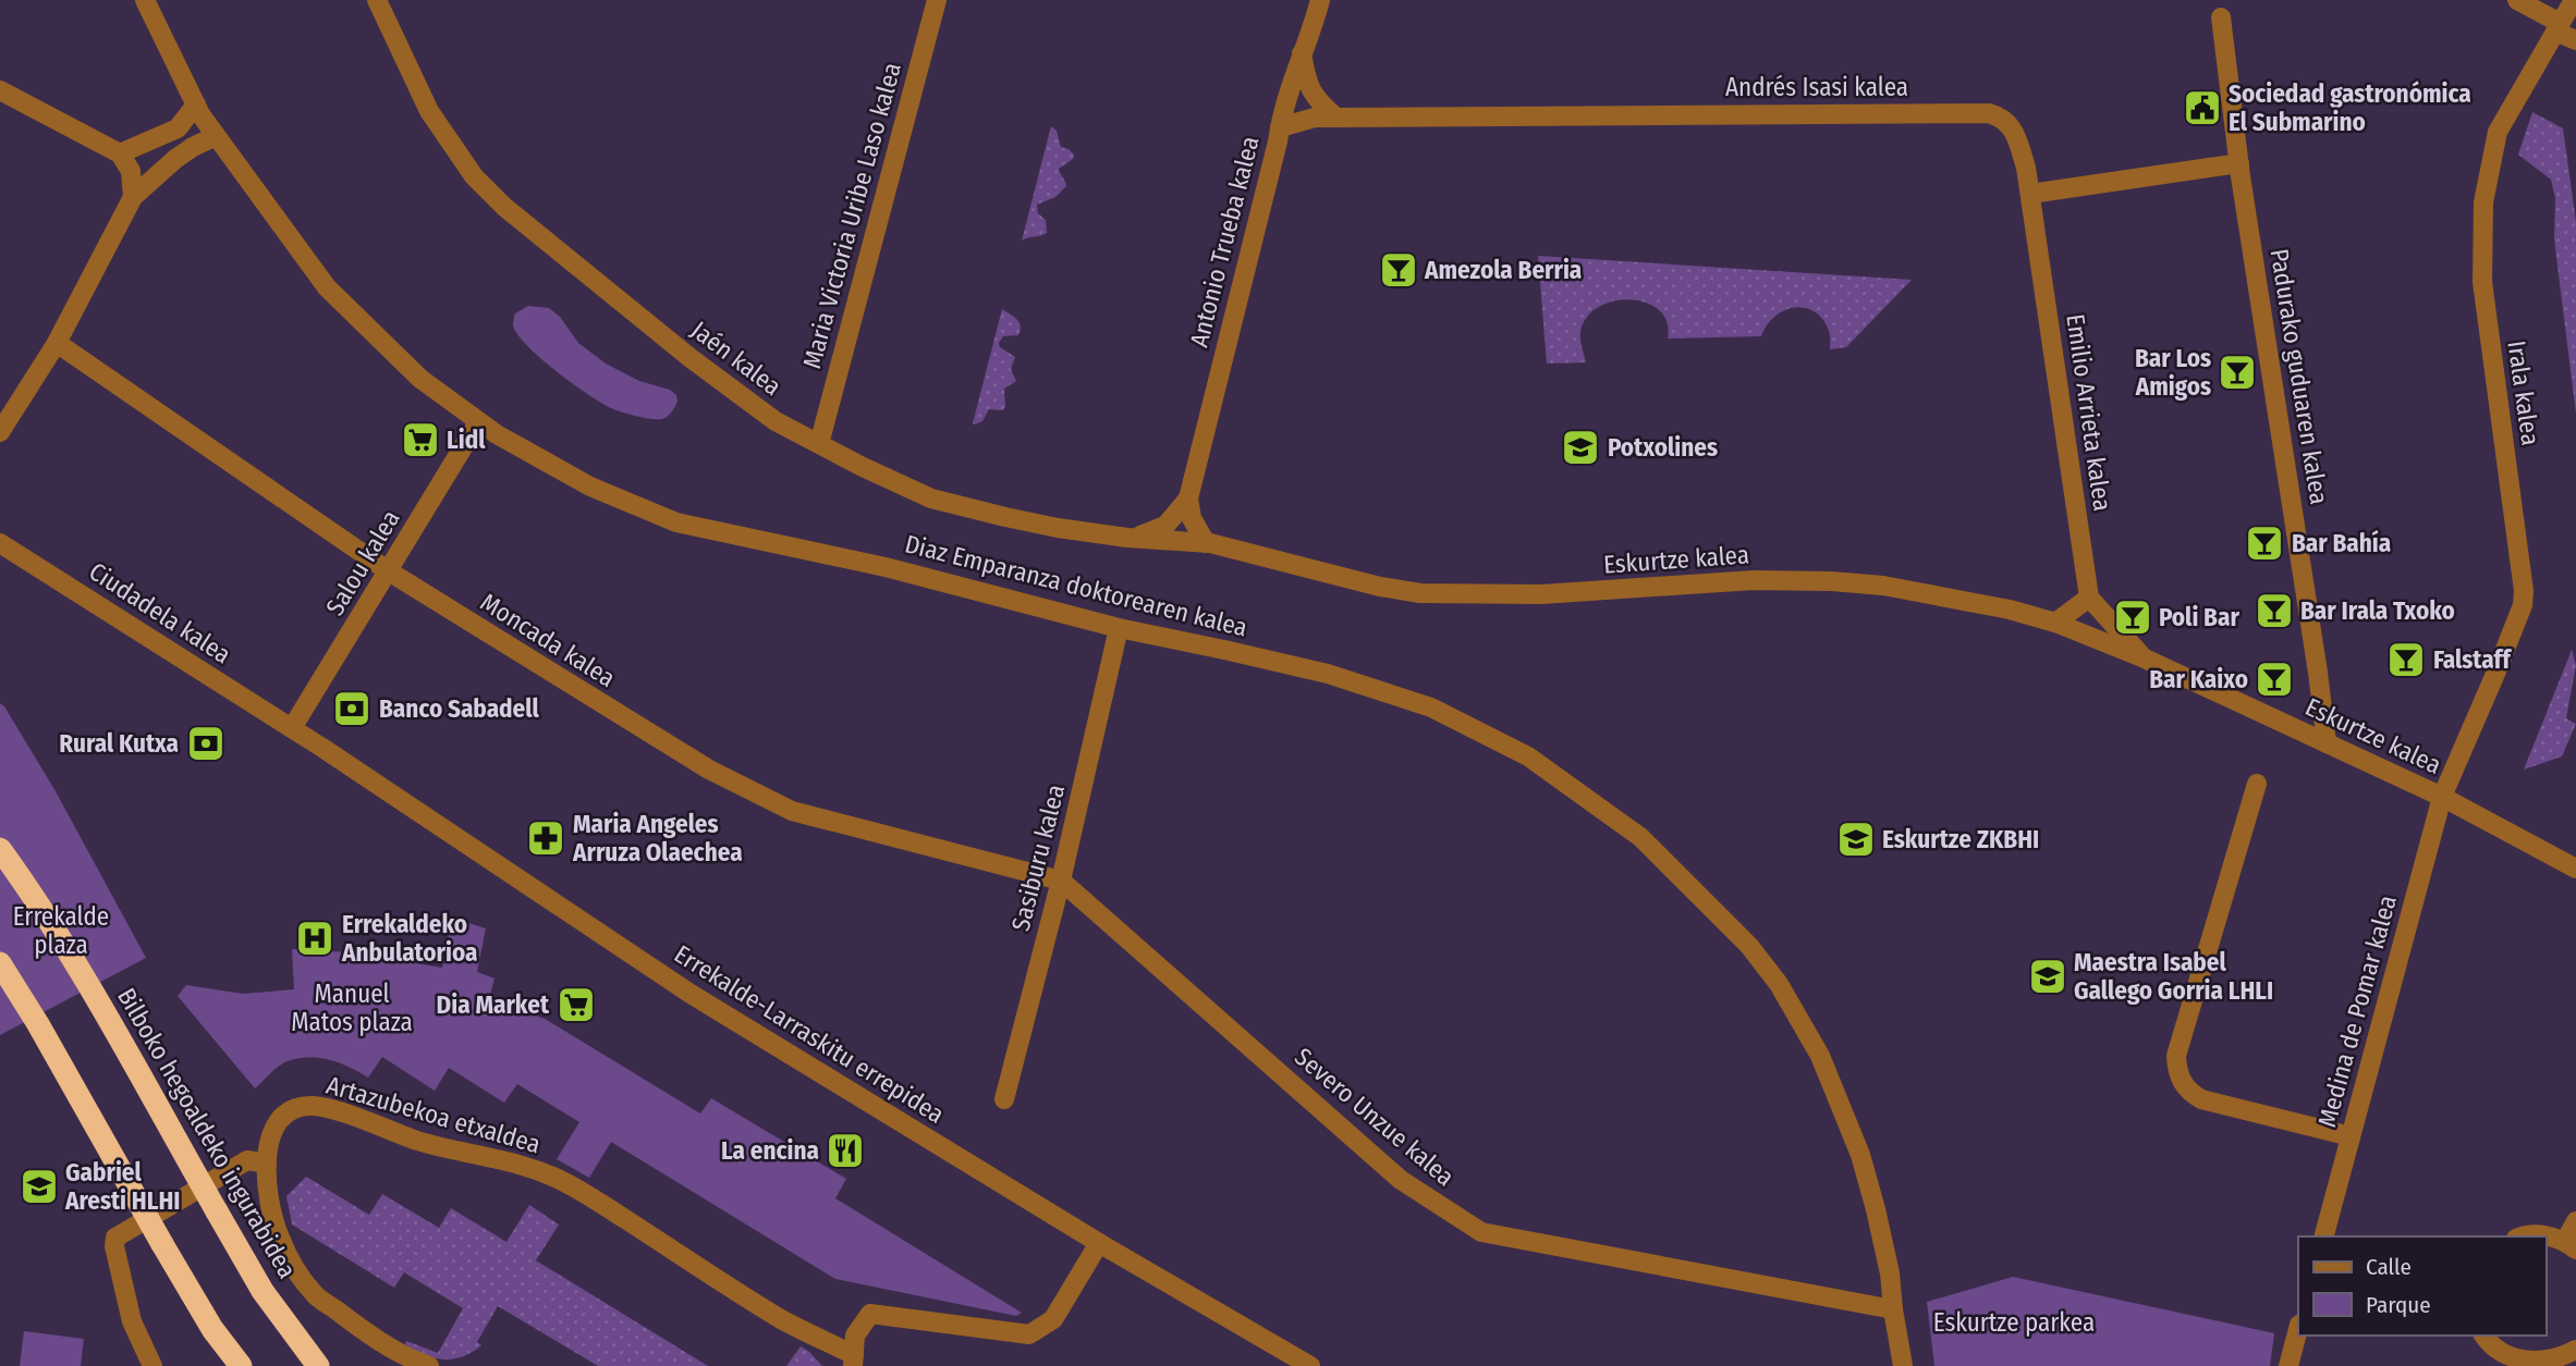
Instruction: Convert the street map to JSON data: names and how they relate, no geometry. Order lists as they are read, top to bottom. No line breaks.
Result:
{"streets":{"highway":["Bilboko hegoaldeko ingurabidea"],"street":["Andrés Isasi kalea","Maria Victoria Uribe Laso kalea","Antonio Trueba kalea","Jaén kalea","Padurako guduaren kalea","Irala kalea","Emilio Arrieta kalea","Eskurtze kalea","Salou kalea","Diaz Emparanza doktorearen kalea","Ciudadela kalea","Moncada kalea","Sasiburu kalea","Medina de Pomar kalea","Errekalde-Larraskitu errepidea","Artazubekoa etxaldea","Severo Unzue kalea"]},"crossings":[["Andrés Isasi kalea","Antonio Trueba kalea"],["Andrés Isasi kalea","Emilio Arrieta kalea"],["Maria Victoria Uribe Laso kalea","Jaén kalea"],["Antonio Trueba kalea","Jaén kalea"],["Jaén kalea","Eskurtze kalea"],["Padurako guduaren kalea","Eskurtze kalea"],["Irala kalea","Eskurtze kalea"],["Irala kalea","Medina de Pomar kalea"],["Emilio Arrieta kalea","Eskurtze kalea"],["Eskurtze kalea","Medina de Pomar kalea"],["Salou kalea","Diaz Emparanza doktorearen kalea"],["Salou kalea","Ciudadela kalea"],["Salou kalea","Moncada kalea"],["Salou kalea","Errekalde-Larraskitu errepidea"],["Diaz Emparanza doktorearen kalea","Sasiburu kalea"],["Diaz Emparanza doktorearen kalea","Severo Unzue kalea"],["Ciudadela kalea","Errekalde-Larraskitu errepidea"],["Moncada kalea","Sasiburu kalea"],["Moncada kalea","Severo Unzue kalea"],["Sasiburu kalea","Severo Unzue kalea"],["Errekalde-Larraskitu errepidea","Artazubekoa etxaldea"]],"parks":["Errekalde plaza","Manuel Matos plaza","Eskurtze parkea"],"places":{"public building":["Sociedad gastronómica El Submarino"],"bar":["Amezola Berria","Bar Los Amigos","Bar Bahía","Bar Irala Txoko","Poli Bar","Falstaff","Bar Kaixo"],"supermarket":["Lidl","Dia Market"],"school or university":["Potxolines","Eskurtze ZKBHI","Maestra Isabel Gallego Gorria LHLI","Gabriel Aresti HLHI"],"bank":["Banco Sabadell","Rural Kutxa"],"pharmacy":["Maria Angeles Arruza Olaechea"],"hospital":["Errekaldeko Anbulatorioa"],"restaurant":["La encina"]},"legend":["Calle","Parque"]}
